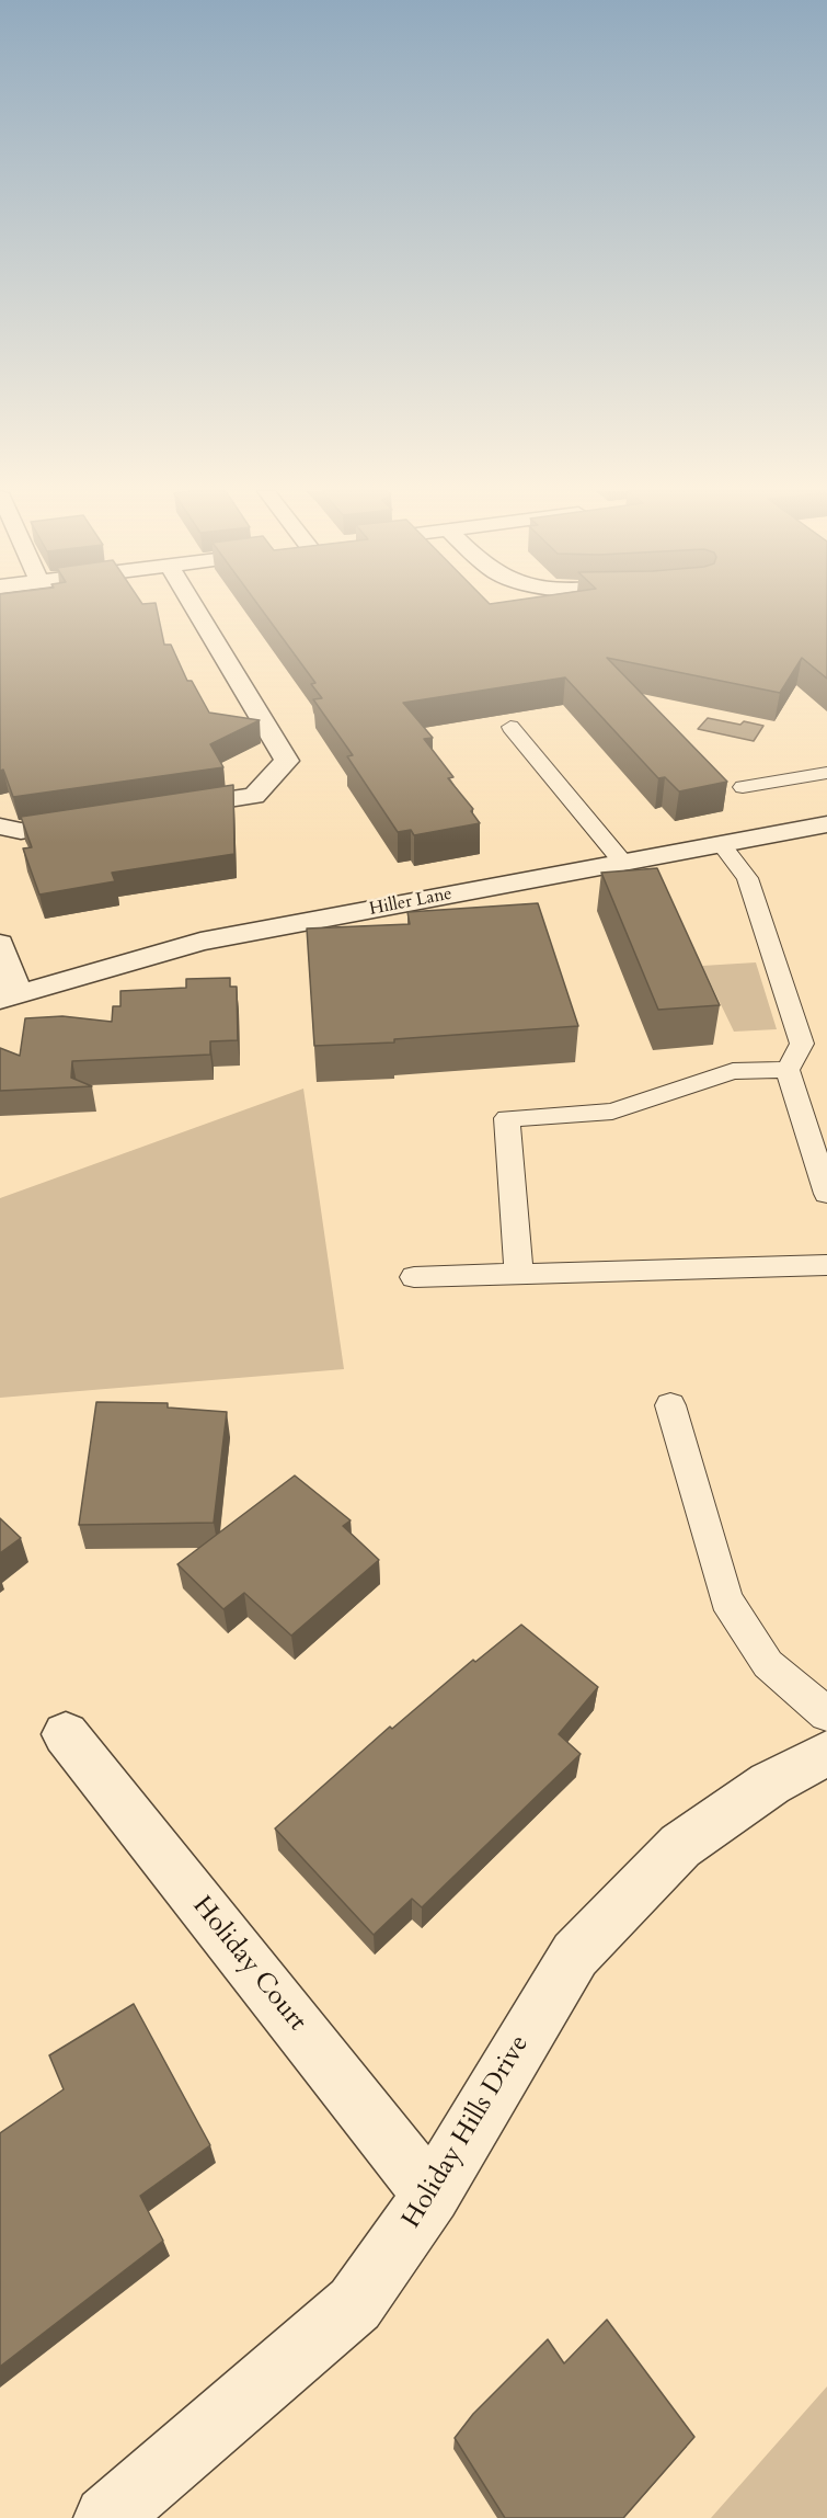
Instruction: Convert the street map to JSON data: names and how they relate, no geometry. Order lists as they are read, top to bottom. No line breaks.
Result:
{"streets":{"street":["Hiller Lane","Holiday Court","Holiday Hills Drive"]},"crossings":[["Holiday Court","Holiday Hills Drive"]]}
